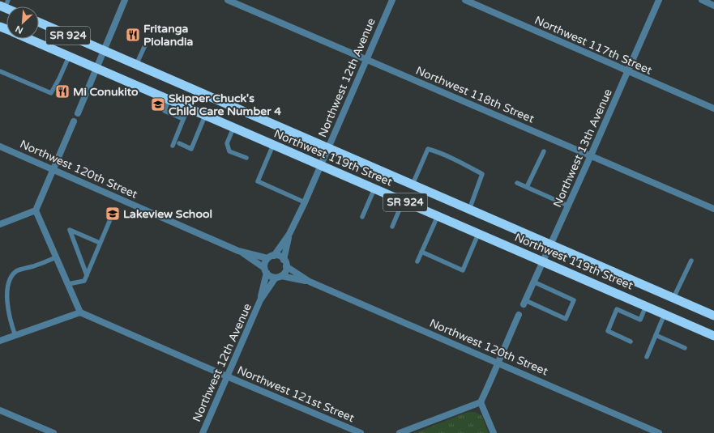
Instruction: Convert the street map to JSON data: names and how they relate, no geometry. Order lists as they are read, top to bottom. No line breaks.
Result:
{"streets":{"highway":["SR 924","Northwest 119th Street"],"street":["Northwest 117th Street","Northwest 12th Avenue","Northwest 118th Street","Northwest 13th Avenue","Northwest 120th Street","Northwest 121st Street"]},"crossings":[["Northwest 117th Street","Northwest 13th Avenue"],["Northwest 12th Avenue","Northwest 118th Street"],["Northwest 12th Avenue","Northwest 119th Street"],["Northwest 12th Avenue","Northwest 120th Street"],["Northwest 12th Avenue","Northwest 121st Street"],["Northwest 118th Street","Northwest 13th Avenue"],["Northwest 13th Avenue","Northwest 119th Street"]],"places":{"restaurant":["Fritanga Piolandia","Mi Conukito"],"school or university":["Skipper Chuck's Child Care Number 4","Lakeview School"]},"north":"bottom left"}
